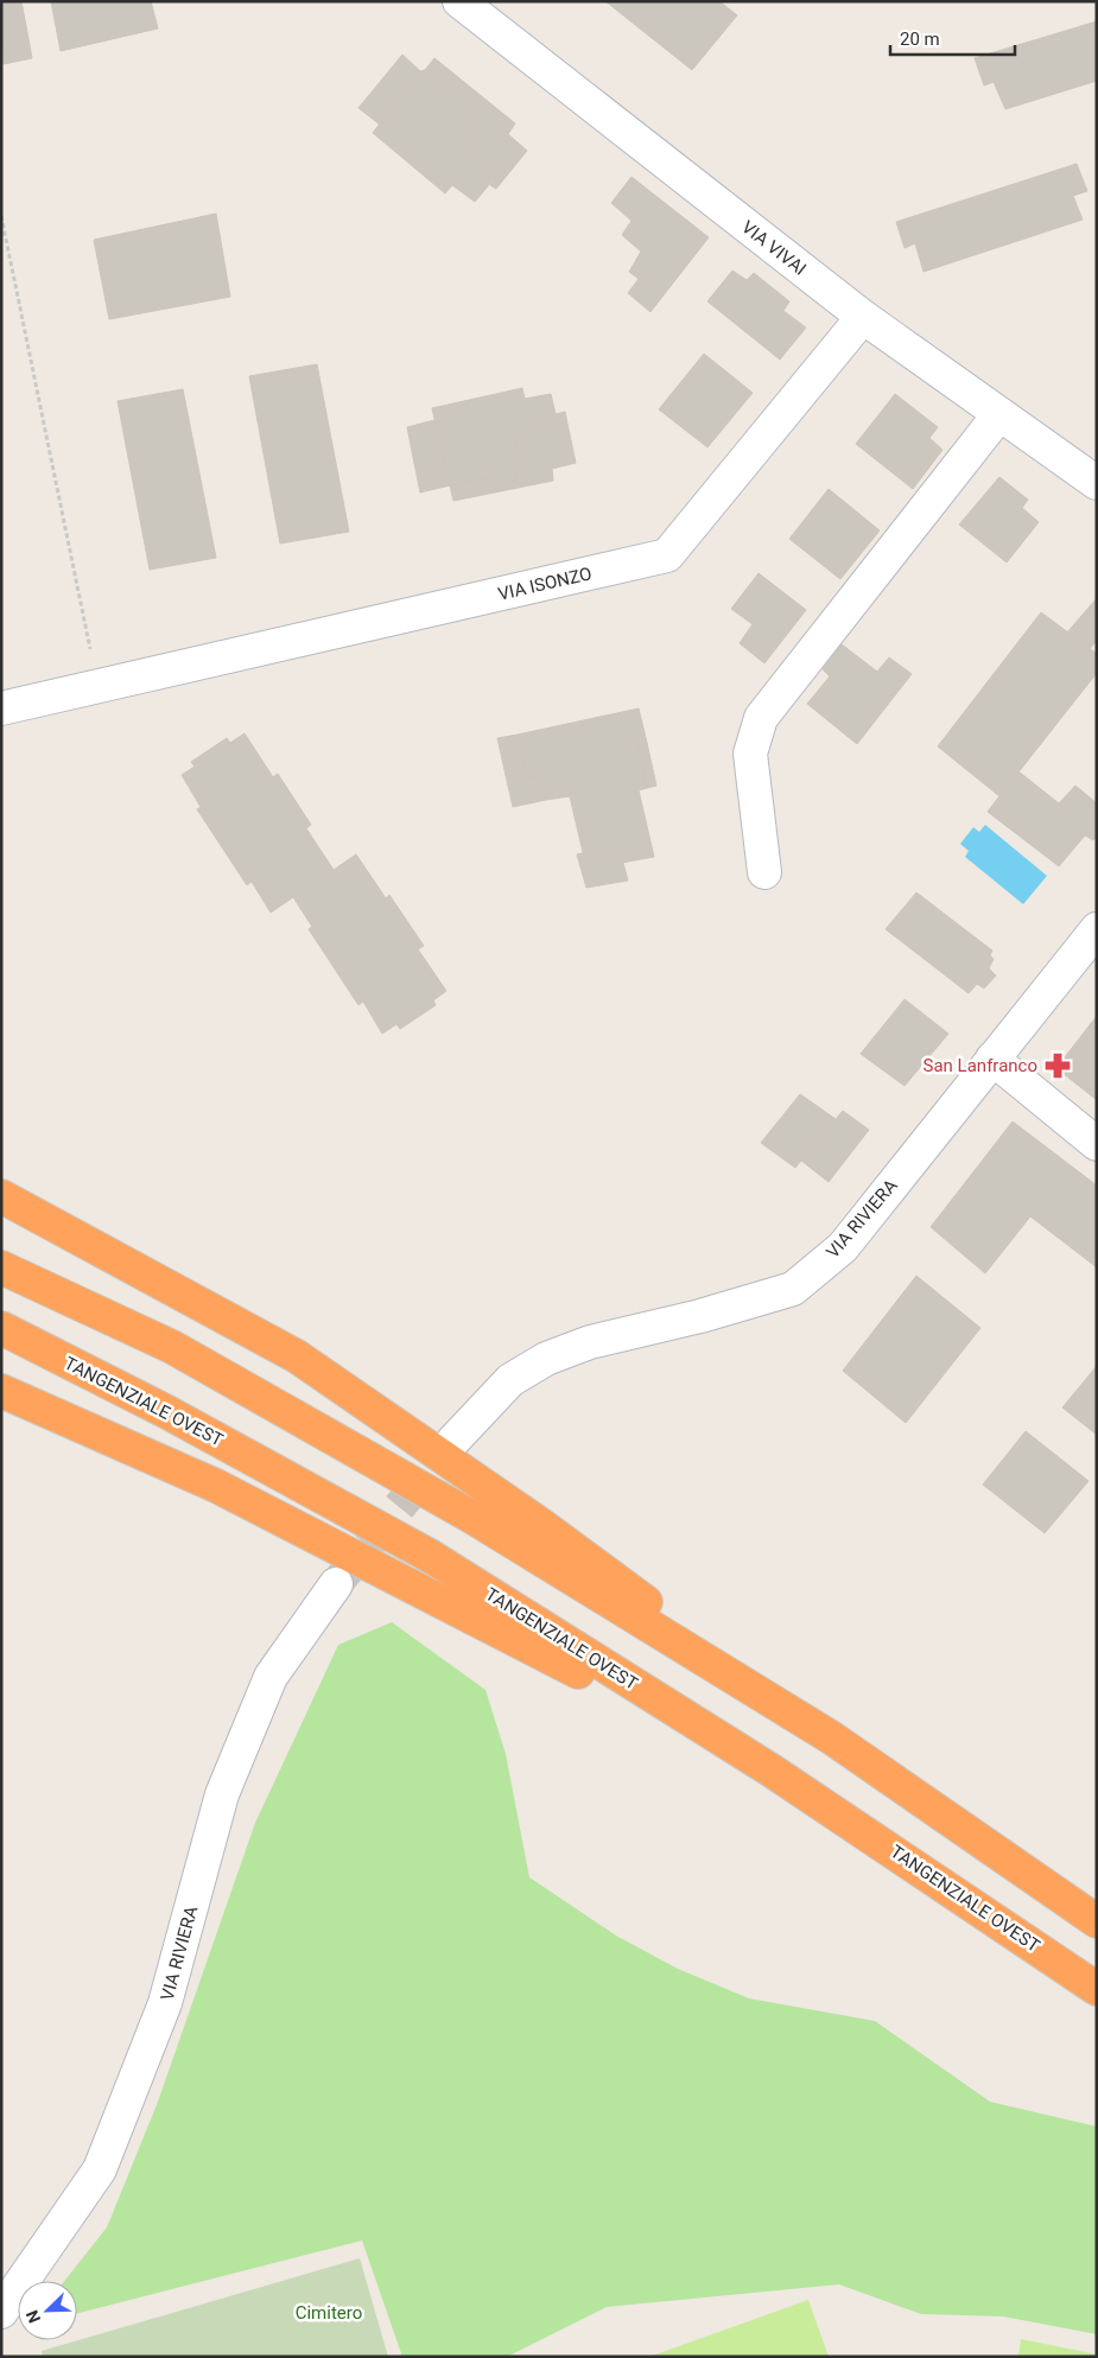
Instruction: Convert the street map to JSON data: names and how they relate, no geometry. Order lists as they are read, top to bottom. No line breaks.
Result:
{"streets":{"highway":["TANGENZIALE OVEST"],"street":["VIA VIVAI","VIA ISONZO","VIA RIVIERA"]},"crossings":[["VIA VIVAI","VIA ISONZO"]],"parks":["Cimitero"],"places":{"pharmacy":["San Lanfranco"]},"scale_bar":"20 m","north":"bottom left"}
